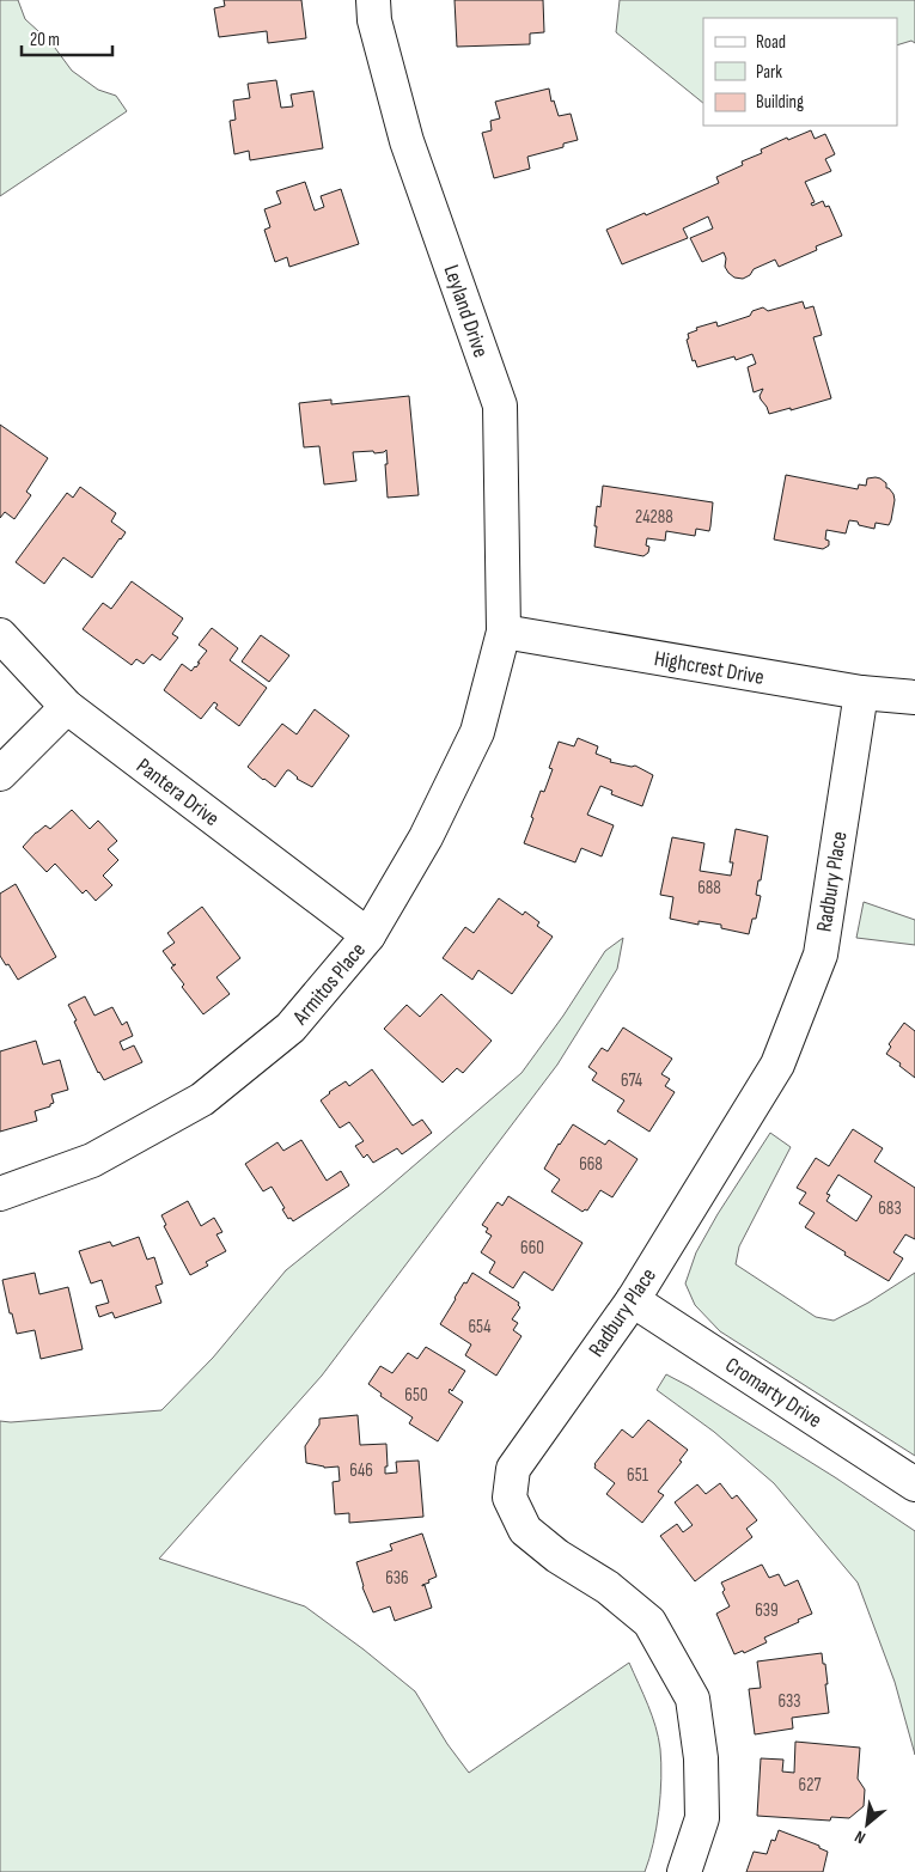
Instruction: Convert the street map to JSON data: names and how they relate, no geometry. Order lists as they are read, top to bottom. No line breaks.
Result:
{"streets":{"street":["Leyland Drive","Highcrest Drive","Pantera Drive","Radbury Place","Armitos Place","Cromarty Drive"]},"crossings":[["Leyland Drive","Highcrest Drive"],["Leyland Drive","Armitos Place"],["Highcrest Drive","Radbury Place"],["Highcrest Drive","Armitos Place"],["Pantera Drive","Armitos Place"],["Radbury Place","Cromarty Drive"]],"house_numbers":["24288","688","674","668","683","660","654","650","646","651","636","639","633","627"],"legend":["Road","Park","Building"],"scale_bar":"20 m","north":"bottom left"}
